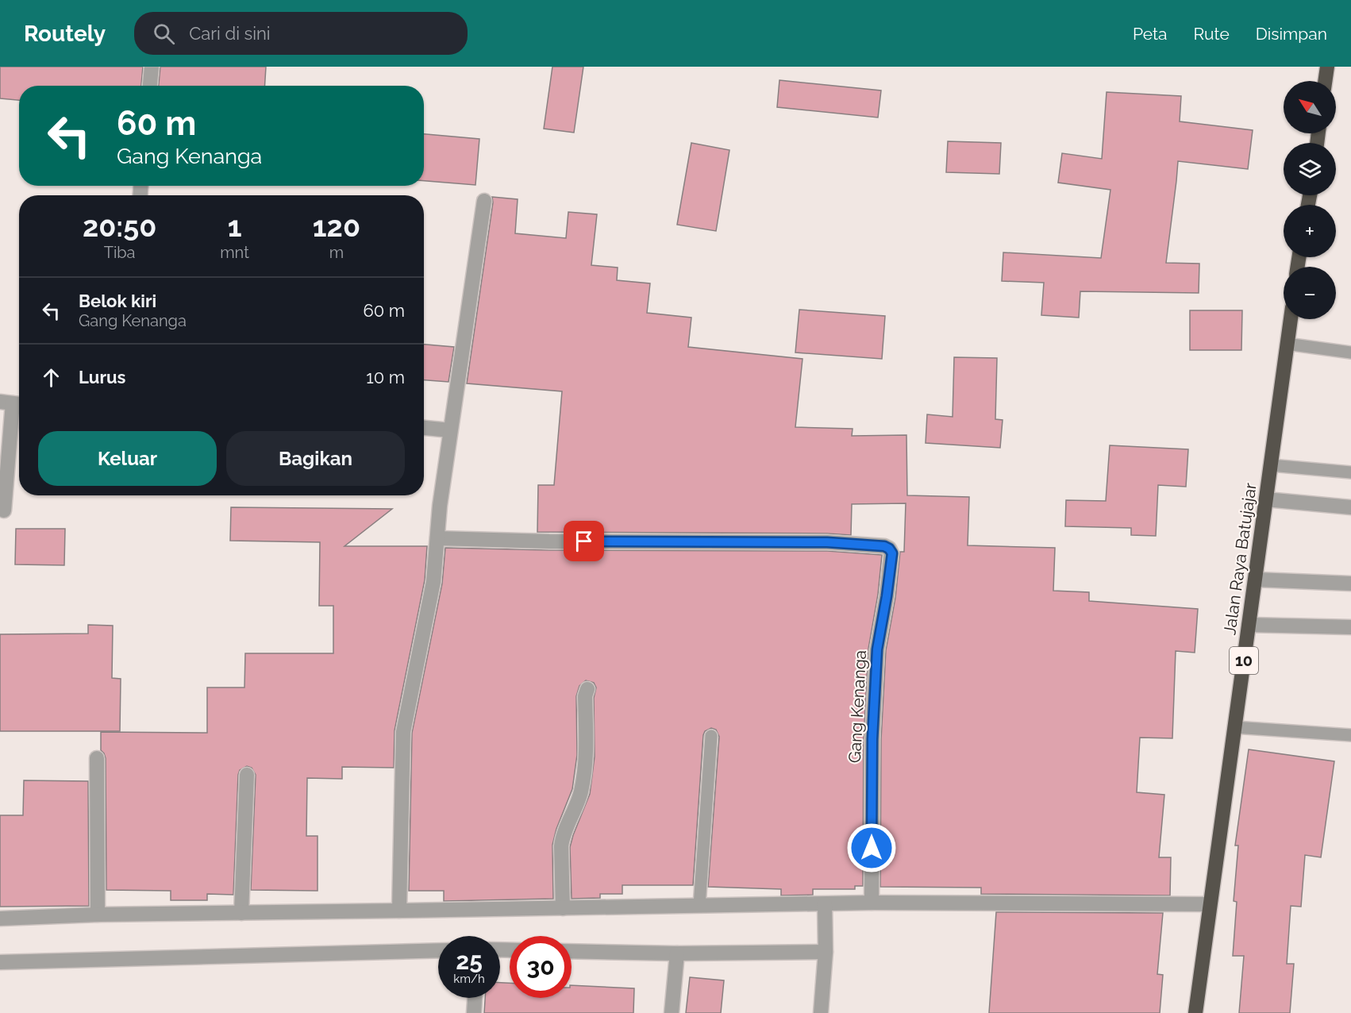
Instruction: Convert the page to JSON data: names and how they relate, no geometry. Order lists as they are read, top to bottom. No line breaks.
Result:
{"streets":{"highway":["Jalan Raya Batujajar","10"],"street":["Gang Kenanga"]},"north":"top left","page":{"header":"Routely","search":"Cari di sini","nav":["Peta","Rute","Disimpan"],"map_buttons":["+","−"],"turn":["60 m","Gang Kenanga"],"eta":["20:50","Tiba","1","mnt","120","m"],"list":[{"name":"Belok kiri","note":"Gang Kenanga","value":"60 m"},{"name":"Lurus","value":"10 m"}],"buttons":["Keluar","Bagikan"],"speed":"25 km/h","limit":"30"}}
